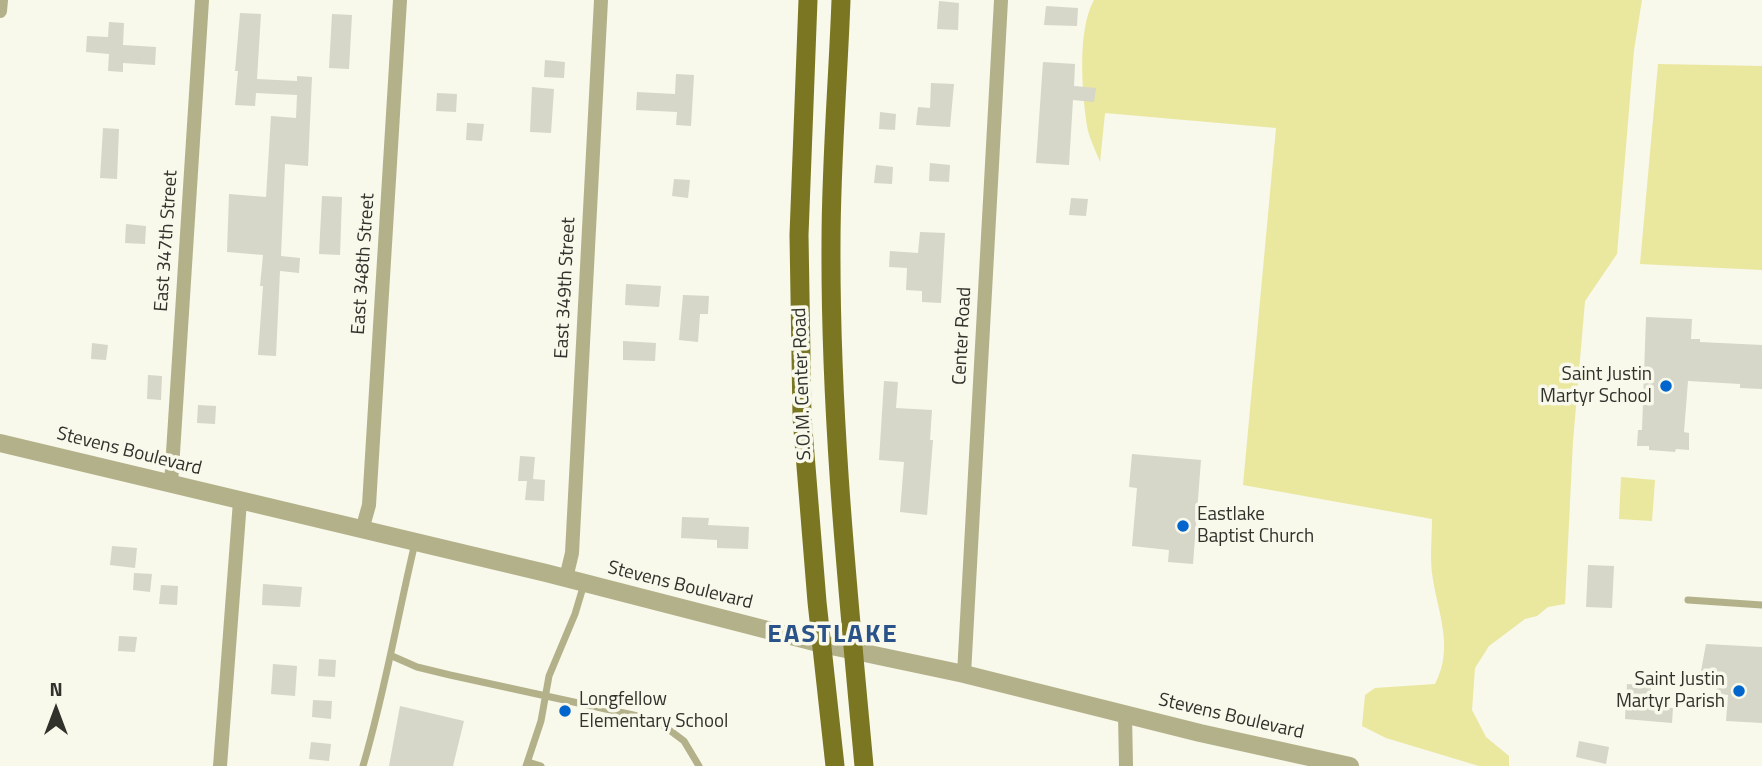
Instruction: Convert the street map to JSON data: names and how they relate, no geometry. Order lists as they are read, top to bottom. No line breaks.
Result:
{"streets":{"main road":["S.O.M. Center Road"],"street":["East 347th Street","East 348th Street","East 349th Street","Center Road","Stevens Boulevard"]},"crossings":[["East 347th Street","Stevens Boulevard"],["East 348th Street","Stevens Boulevard"],["East 349th Street","Stevens Boulevard"],["Center Road","Stevens Boulevard"],["S.O.M. Center Road","Stevens Boulevard"]],"districts":["EASTLAKE"],"places":["Saint Justin Martyr School","Eastlake Baptist Church","Saint Justin Martyr Parish","Longfellow Elementary School"],"north":"top"}
